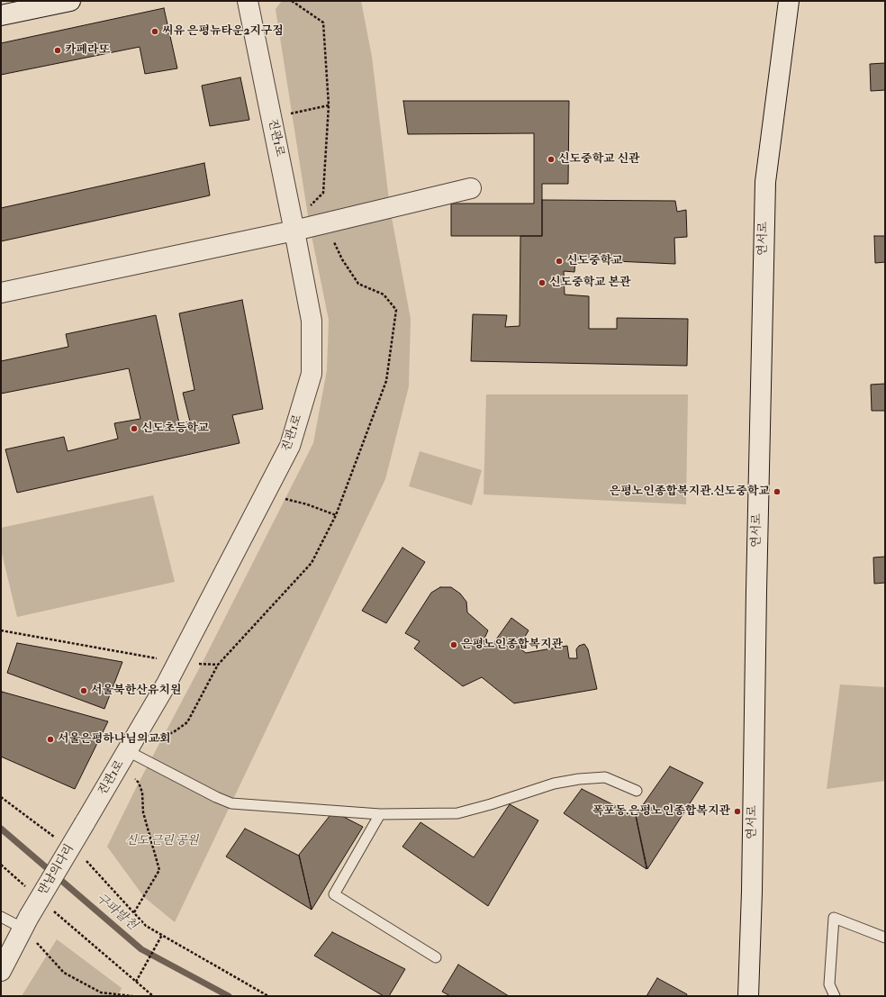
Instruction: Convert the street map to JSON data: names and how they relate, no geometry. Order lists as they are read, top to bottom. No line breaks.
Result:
{"streets":{"street":["진관1로","연서로","만남의다리"]},"crossings":[["진관1로","만남의다리"]],"water":["구파발천"],"parks":["신도 근린 공원"],"places":["씨유 은평뉴타운2지구점","카페라또","신도중학교 신관","신도중학교","신도중학교 본관","신도초등학교","은평노인종합복지관.신도중학교","은평노인종합복지관","서울북한산유치원","서울은평하나님의교회","폭포동.은평노인종합복지관"]}
